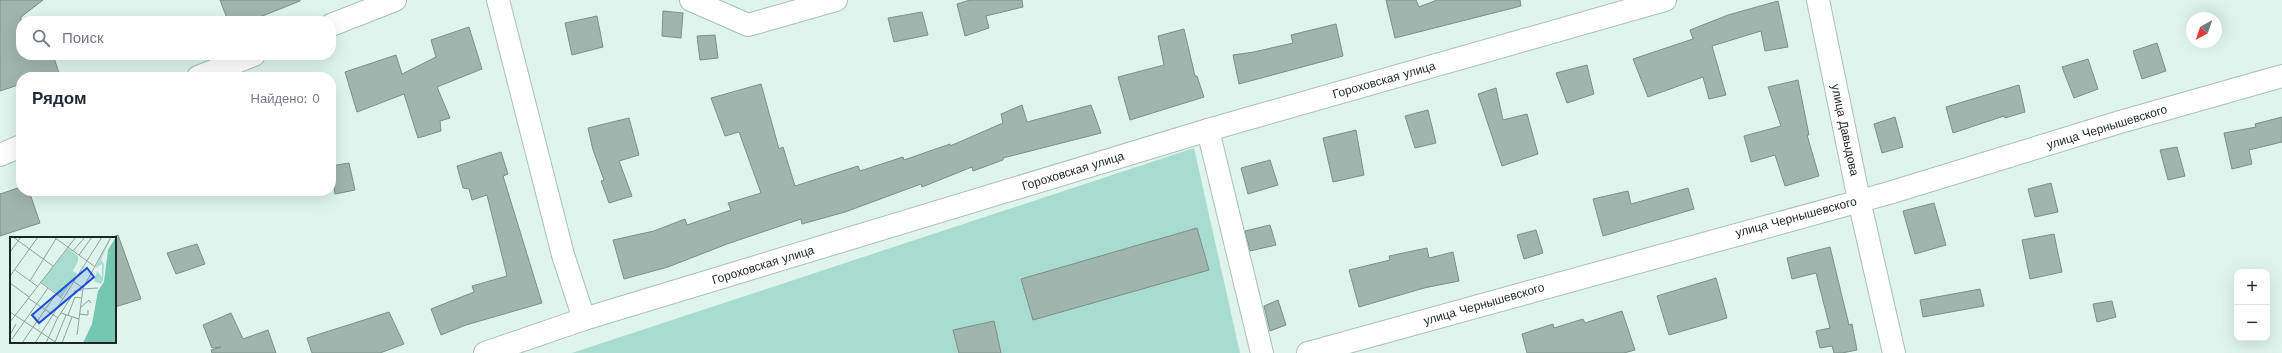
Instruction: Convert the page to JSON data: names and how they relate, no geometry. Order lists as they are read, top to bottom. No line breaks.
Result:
{"streets":{"street":["Гороховская улица","улица Чернышевского","улица Давыдова"]},"crossings":[["улица Чернышевского","улица Давыдова"]],"north":"bottom left","page":{"search":"Поиск","heading":["Рядом","Найдено: 0"],"map_buttons":["+","−"]}}
